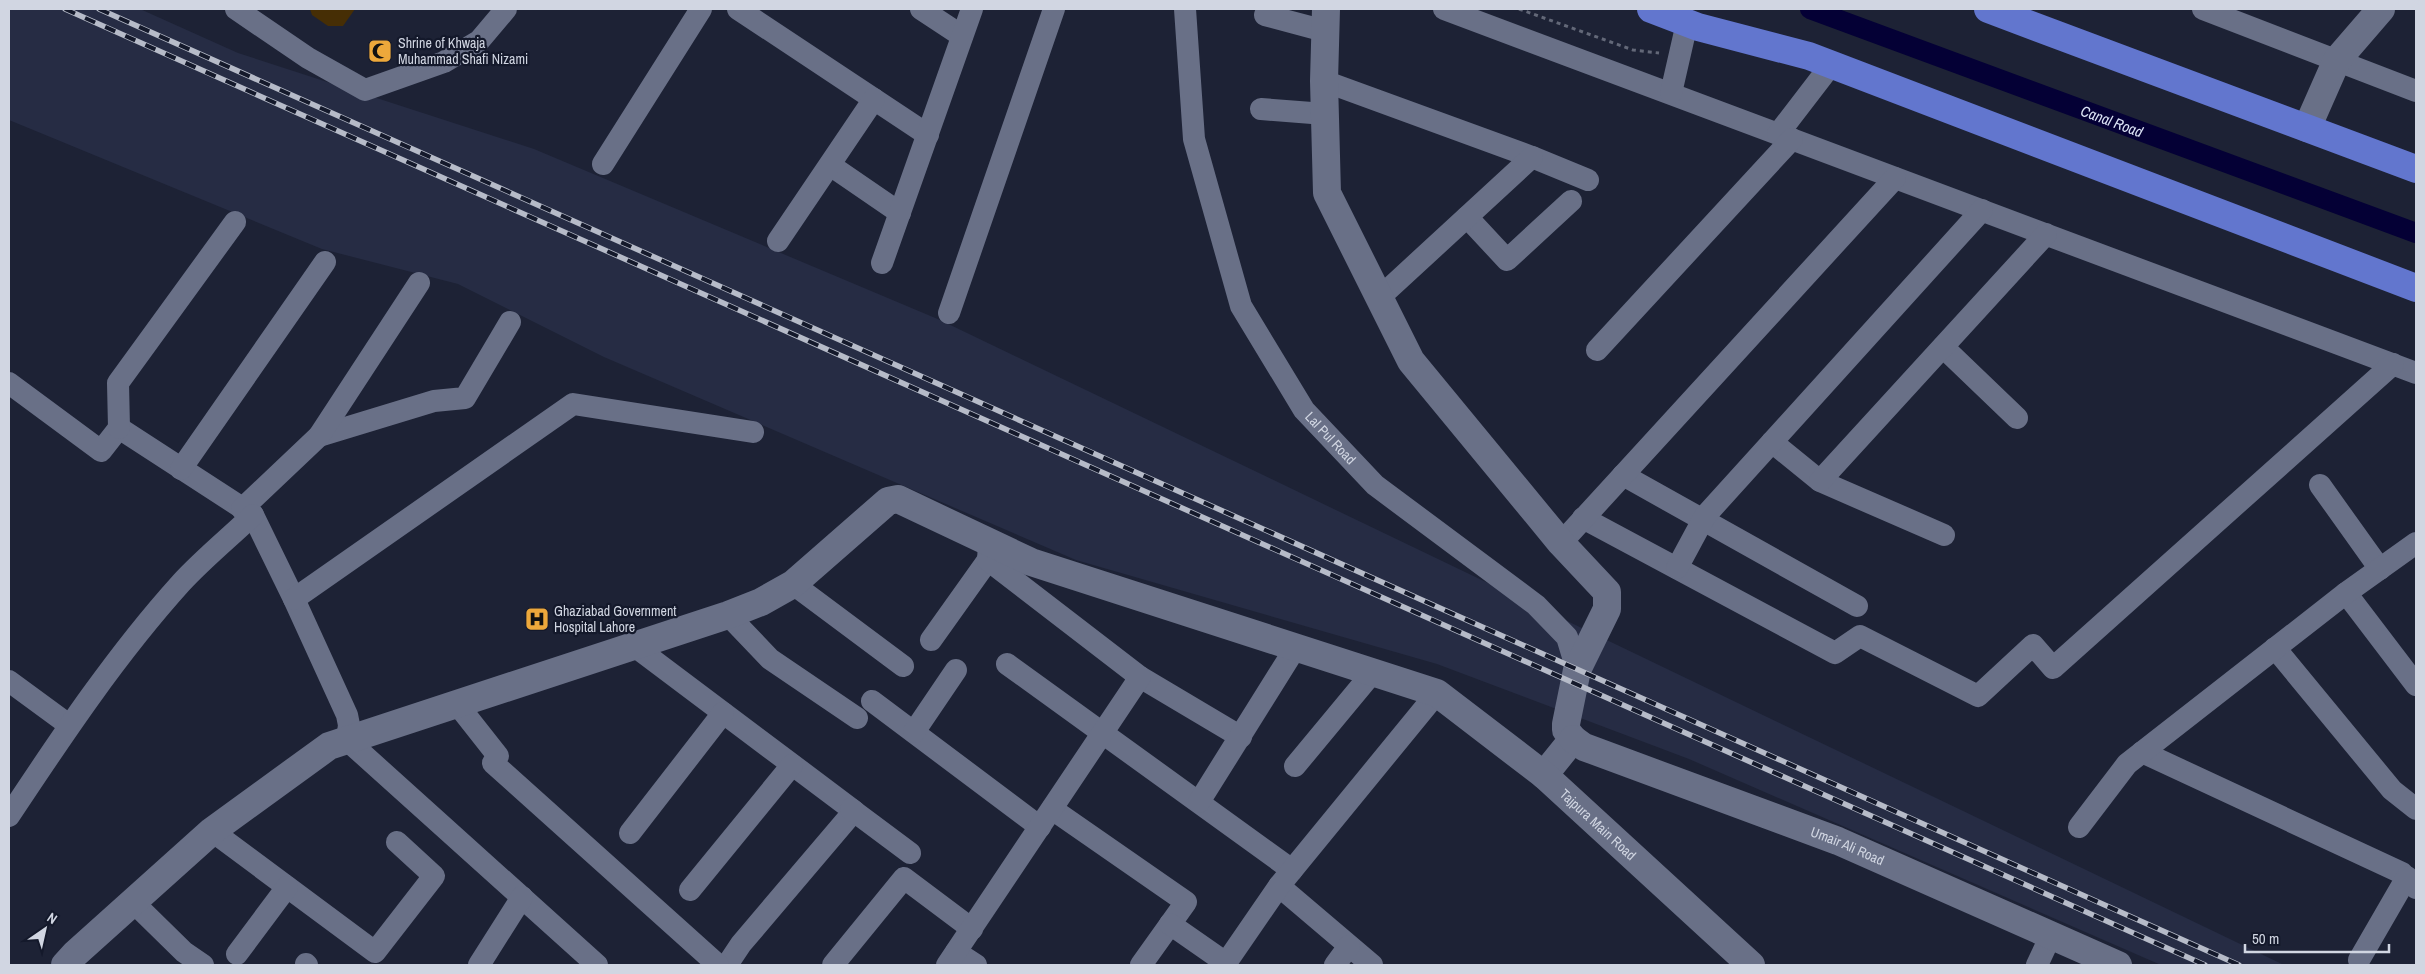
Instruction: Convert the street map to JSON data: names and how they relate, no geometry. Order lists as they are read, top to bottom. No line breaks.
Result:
{"streets":{"street":["Lal Pul Road","Tajpura Main Road","Umair Ali Road"]},"crossings":[["Lal Pul Road","Umair Ali Road"]],"water":["Canal Road"],"places":{"mosque":["Shrine of Khwaja Muhammad Shafi Nizami"],"hospital":["Ghaziabad Government Hospital Lahore"]},"scale_bar":"50 m","north":"top right"}
